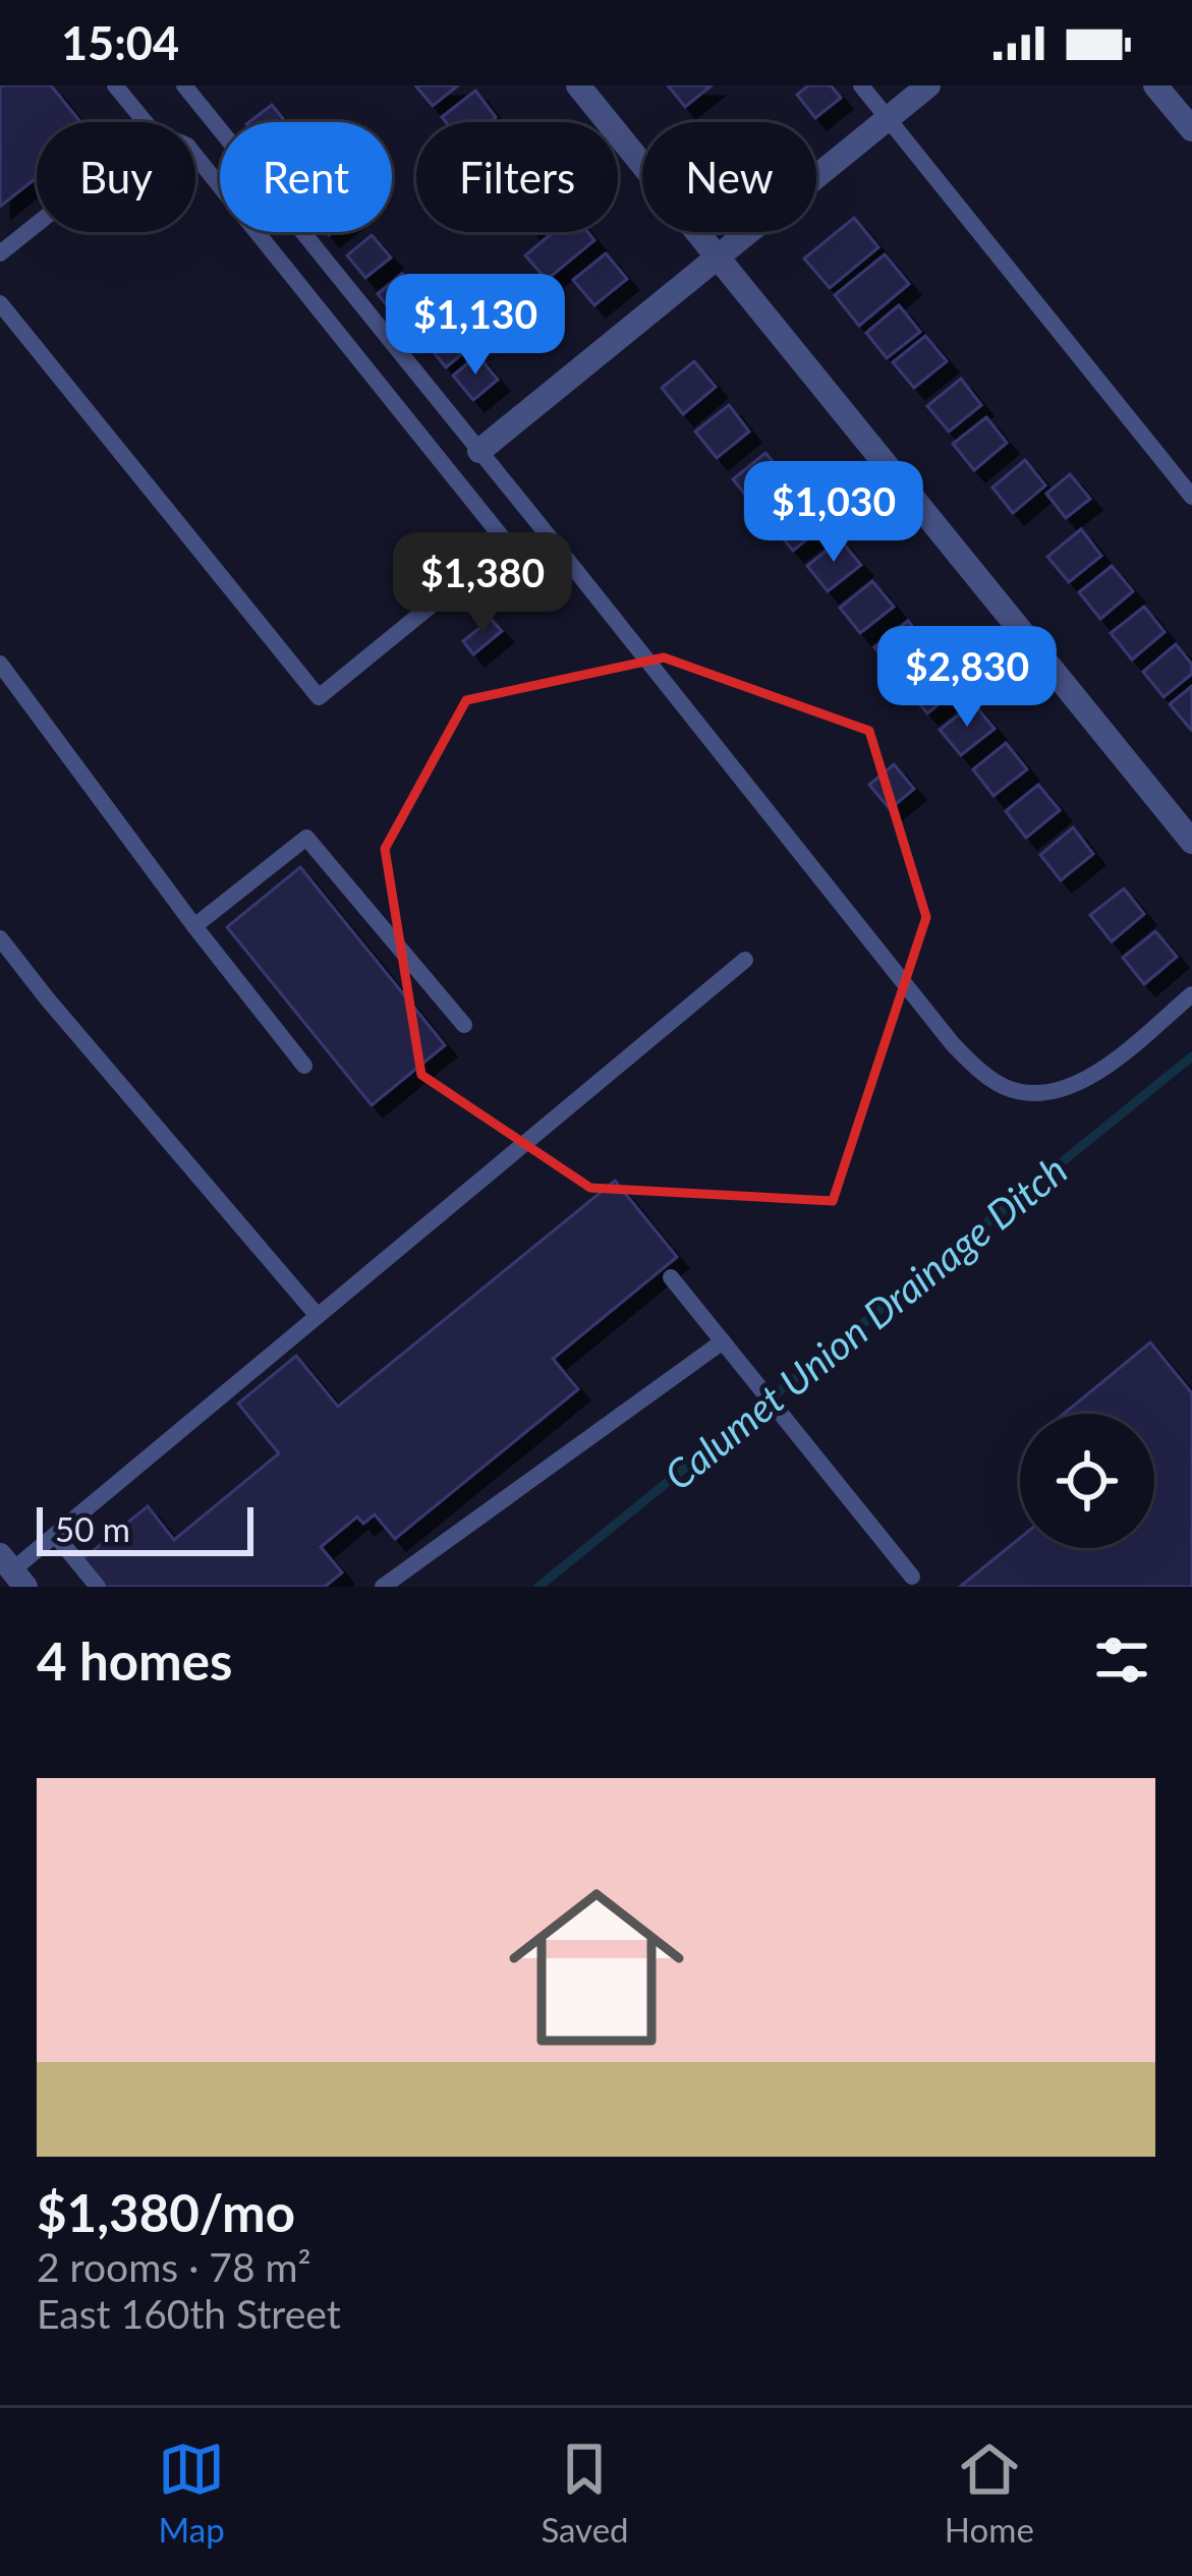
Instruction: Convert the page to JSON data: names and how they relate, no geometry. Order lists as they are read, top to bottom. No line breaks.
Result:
{"water":["Calumet Union Drainage Ditch"],"scale_bar":"50 m","page":{"status":"15:04","chip":["Buy","Rent","Filters","New"],"price":["$1,130","$1,030","$1,380","$2,830"],"scale":"50 m","heading":"4 homes","list":[{"name":"$1,380/mo","note":"2 rooms · 78 m² · East 160th Street"}],"tabs":["Map","Saved","Home"]}}
